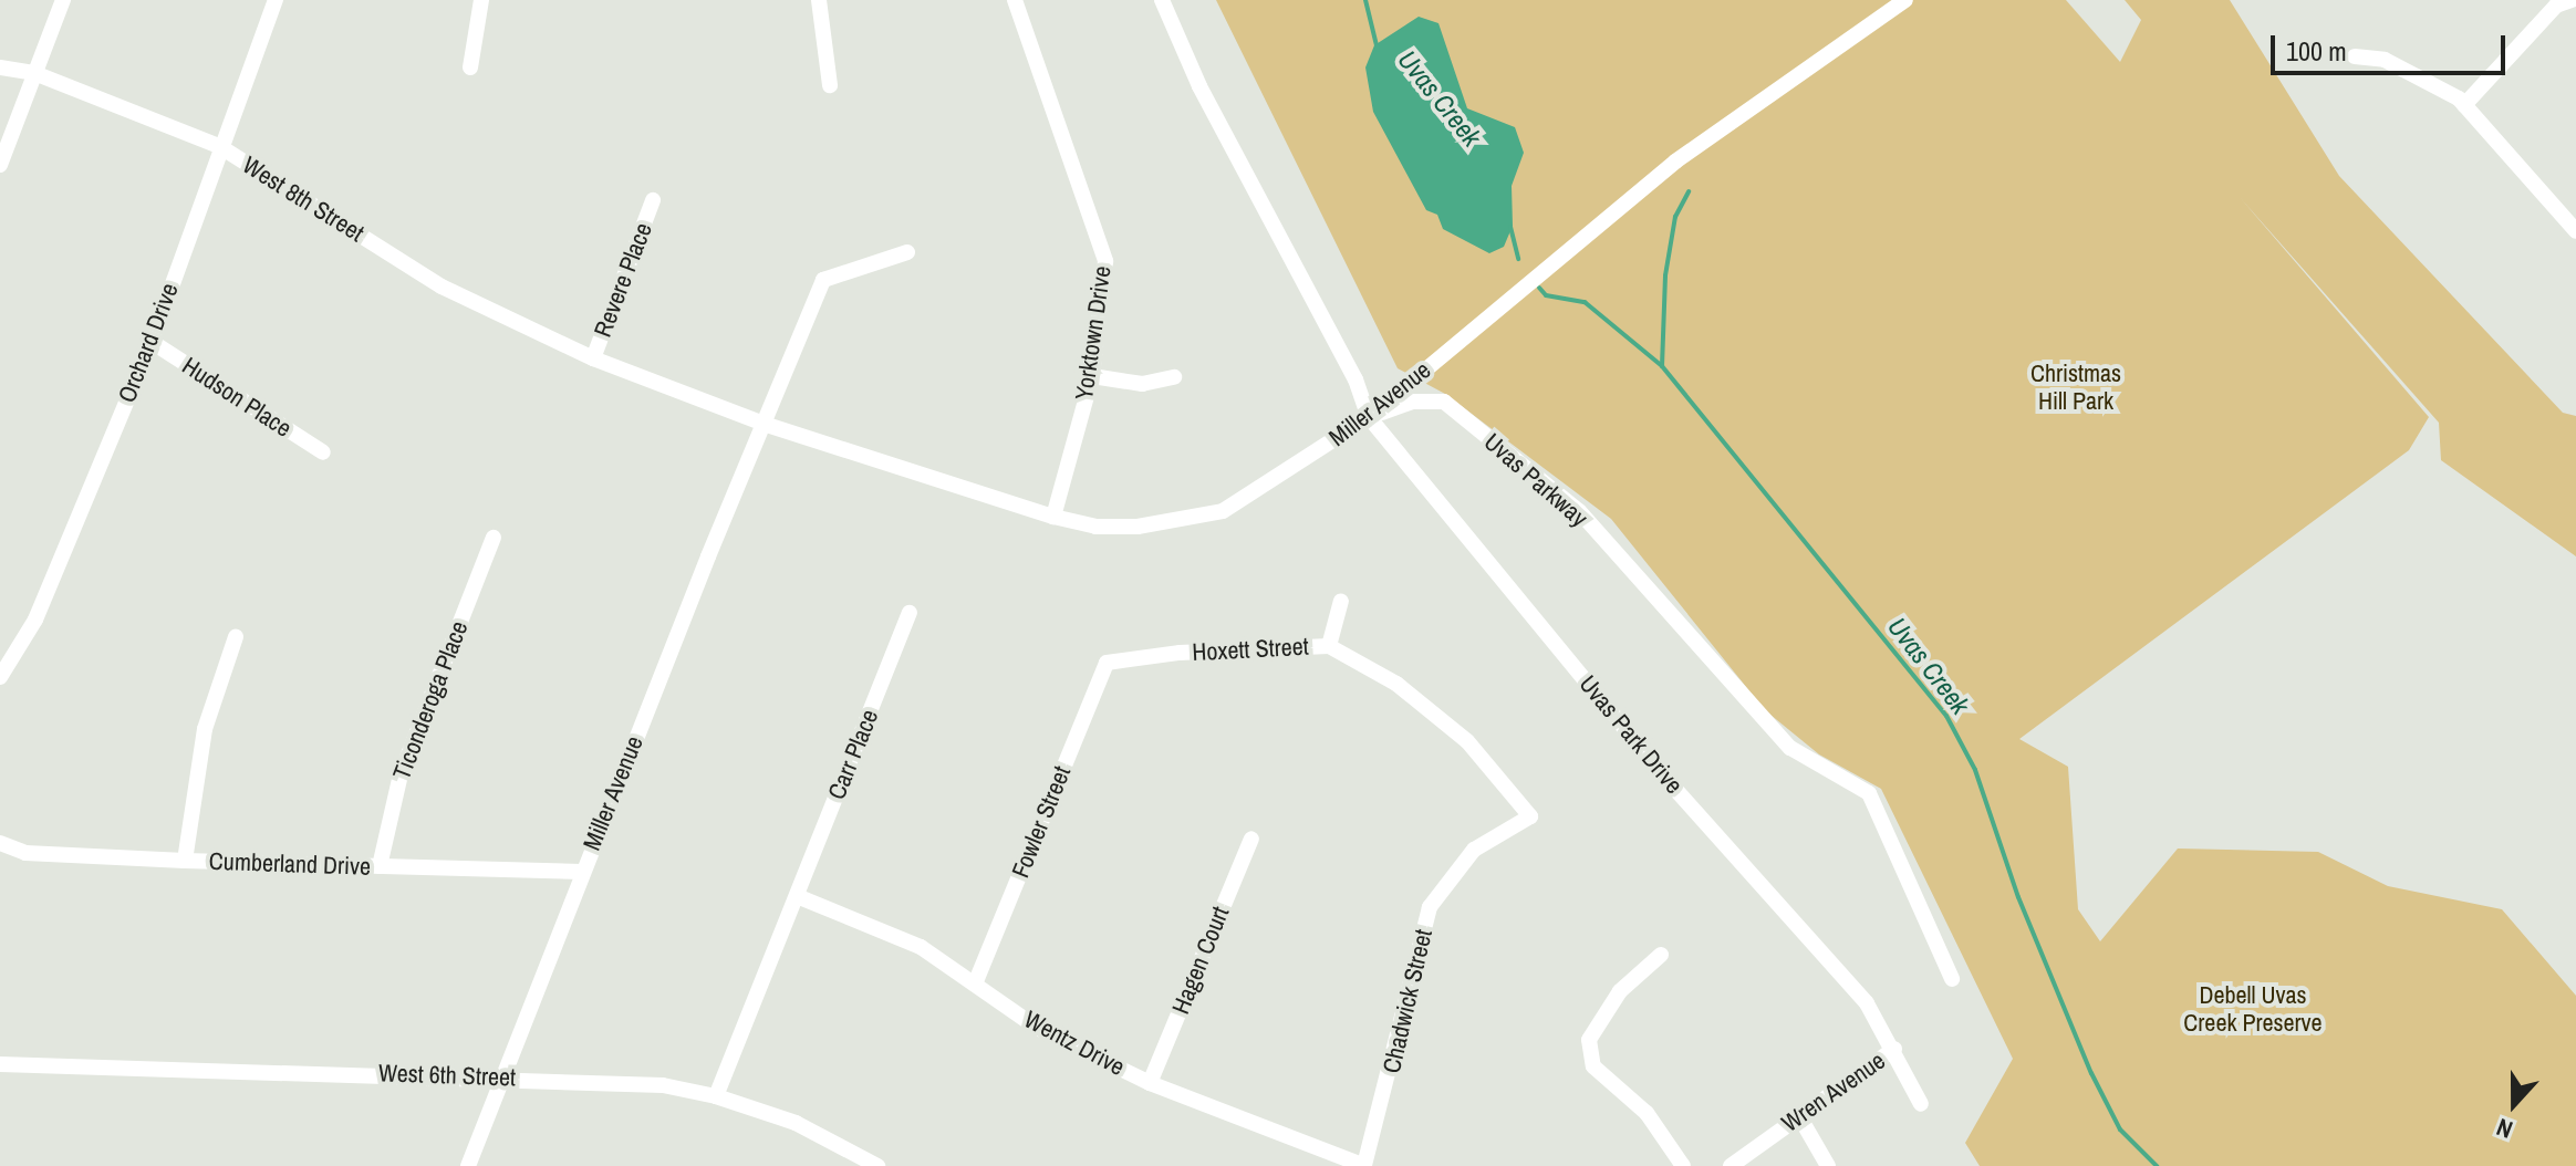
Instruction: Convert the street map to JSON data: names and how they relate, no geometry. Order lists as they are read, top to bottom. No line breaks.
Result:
{"streets":{"street":["West 8th Street","Revere Place","Yorktown Drive","Orchard Drive","Hudson Place","Miller Avenue","Uvas Parkway","Hoxett Street","Ticonderoga Place","Uvas Park Drive","Carr Place","Fowler Street","Cumberland Drive","Hagen Court","Chadwick Street","Wentz Drive","West 6th Street","Wren Avenue"]},"crossings":[["West 8th Street","Revere Place"],["West 8th Street","Orchard Drive"],["West 8th Street","Miller Avenue"],["Revere Place","Miller Avenue"],["Yorktown Drive","Miller Avenue"],["Orchard Drive","Hudson Place"],["Miller Avenue","Uvas Parkway"],["Miller Avenue","Uvas Park Drive"],["Miller Avenue","Cumberland Drive"],["Miller Avenue","West 6th Street"],["Uvas Parkway","Uvas Park Drive"],["Hoxett Street","Fowler Street"],["Hoxett Street","Chadwick Street"],["Ticonderoga Place","Cumberland Drive"],["Uvas Park Drive","Wren Avenue"],["Carr Place","Wentz Drive"],["Carr Place","West 6th Street"],["Fowler Street","Wentz Drive"],["Hagen Court","Wentz Drive"],["Chadwick Street","Wentz Drive"]],"water":["Uvas Creek"],"parks":["Christmas Hill Park","Debell Uvas Creek Preserve"],"scale_bar":"100 m","north":"bottom"}
